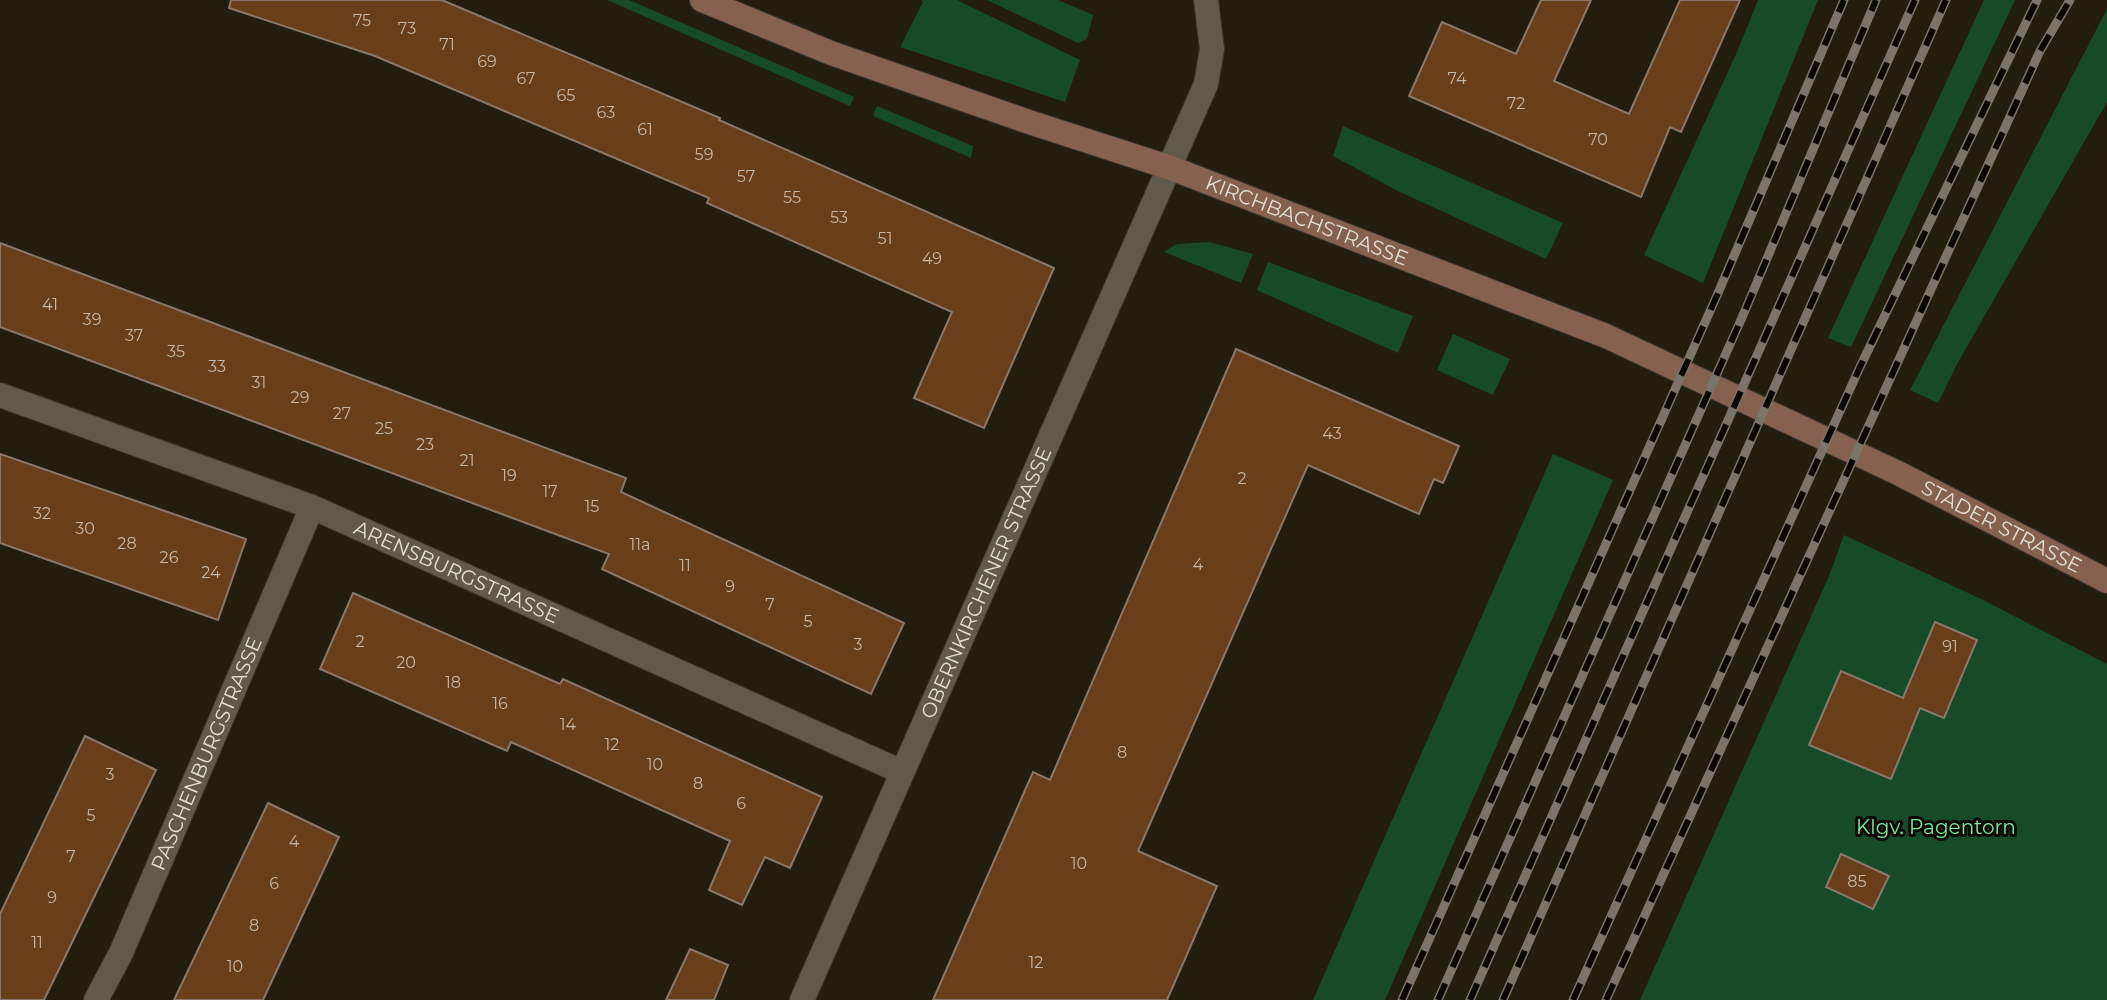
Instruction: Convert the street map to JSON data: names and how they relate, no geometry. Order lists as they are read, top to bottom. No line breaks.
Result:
{"streets":{"main road":["KIRCHBACHSTRASSE","STADER STRASSE"],"street":["ARENSBURGSTRASSE","OBERNKIRCHENER STRASSE","PASCHENBURGSTRASSE"]},"crossings":[["KIRCHBACHSTRASSE","STADER STRASSE"],["KIRCHBACHSTRASSE","OBERNKIRCHENER STRASSE"],["ARENSBURGSTRASSE","OBERNKIRCHENER STRASSE"],["ARENSBURGSTRASSE","PASCHENBURGSTRASSE"]],"parks":["Klgv. Pagentorn"],"house_numbers":["75","73","71","69","67","74","65","72","63","61","70","59","57","55","53","51","49","41","39","37","35","33","31","29","27","25","43","23","21","19","2","17","15","32","30","28","11a","26","4","11","24","9","7","5","2","3","91","20","18","16","14","12","8","10","3","8","6","5","4","7","10","85","6","9","8","11","12","10"]}
